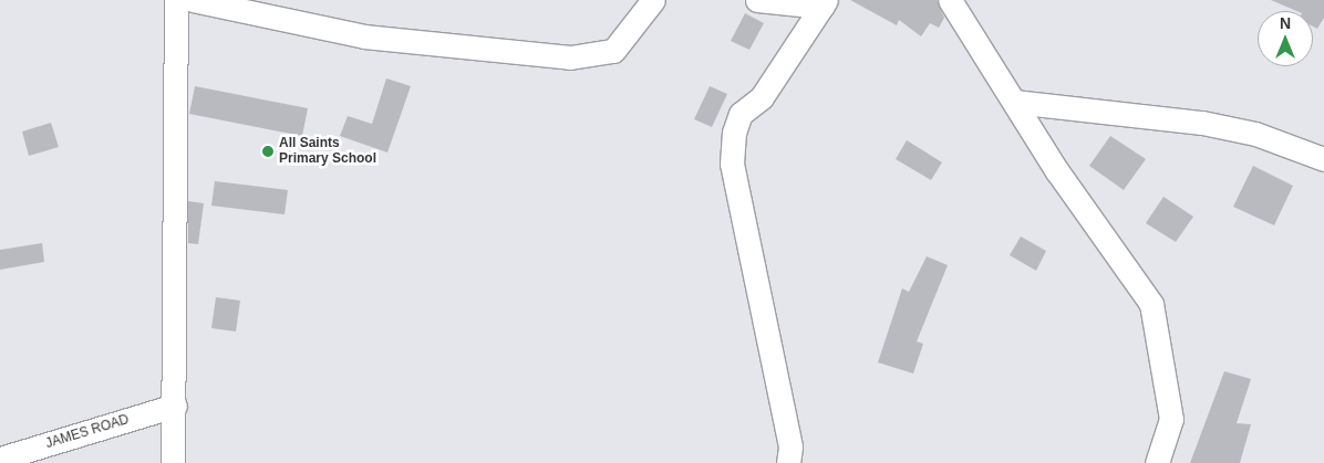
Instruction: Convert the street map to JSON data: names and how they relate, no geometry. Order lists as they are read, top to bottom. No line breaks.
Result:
{"streets":{"street":["JAMES ROAD"]},"places":["All Saints Primary School"],"north":"top"}
